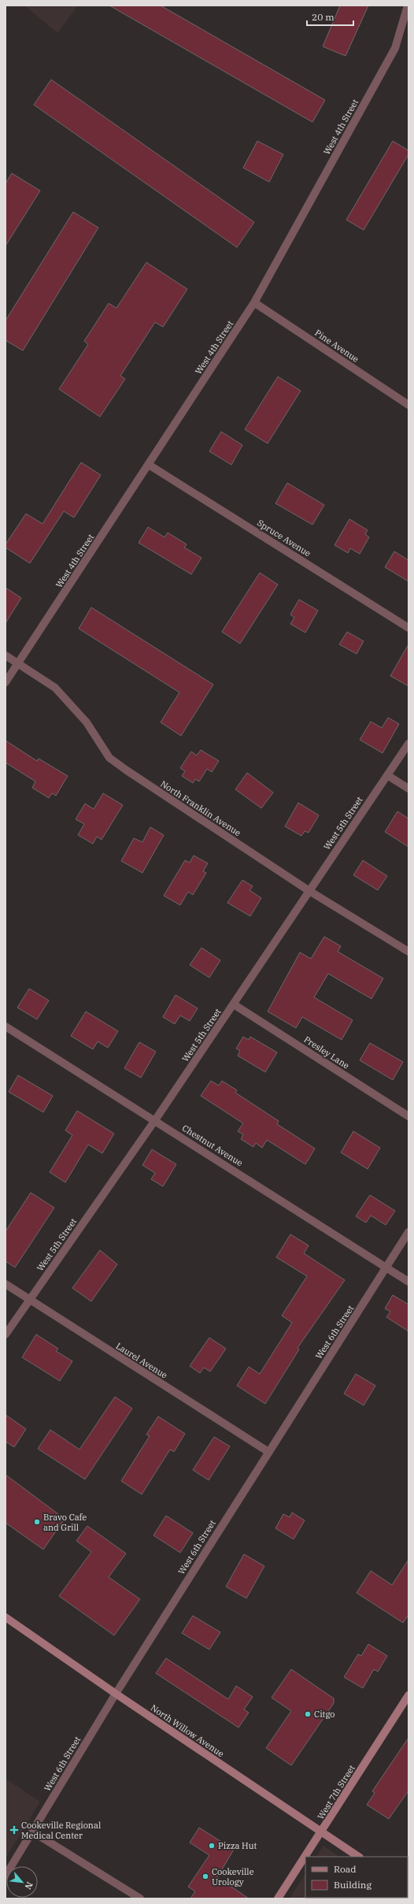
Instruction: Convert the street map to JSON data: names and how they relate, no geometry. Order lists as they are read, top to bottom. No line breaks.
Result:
{"streets":{"main road":["North Willow Avenue","West 7th Street"],"street":["West 4th Street","Pine Avenue","Spruce Avenue","North Franklin Avenue","West 5th Street","Presley Lane","Chestnut Avenue","West 6th Street","Laurel Avenue"]},"crossings":[["West 4th Street","Pine Avenue"],["West 4th Street","Spruce Avenue"],["West 4th Street","North Franklin Avenue"],["North Franklin Avenue","West 5th Street"],["West 5th Street","Presley Lane"],["West 5th Street","Chestnut Avenue"],["West 5th Street","Laurel Avenue"],["Chestnut Avenue","West 6th Street"],["West 6th Street","Laurel Avenue"],["West 6th Street","North Willow Avenue"],["North Willow Avenue","West 7th Street"]],"places":{"other":["Bravo Cafe and Grill","Citgo","Pizza Hut","Cookeville Urology"],"health":["Cookeville Regional Medical Center"]},"legend":["Road","Building"],"scale_bar":"20 m","north":"bottom right"}
